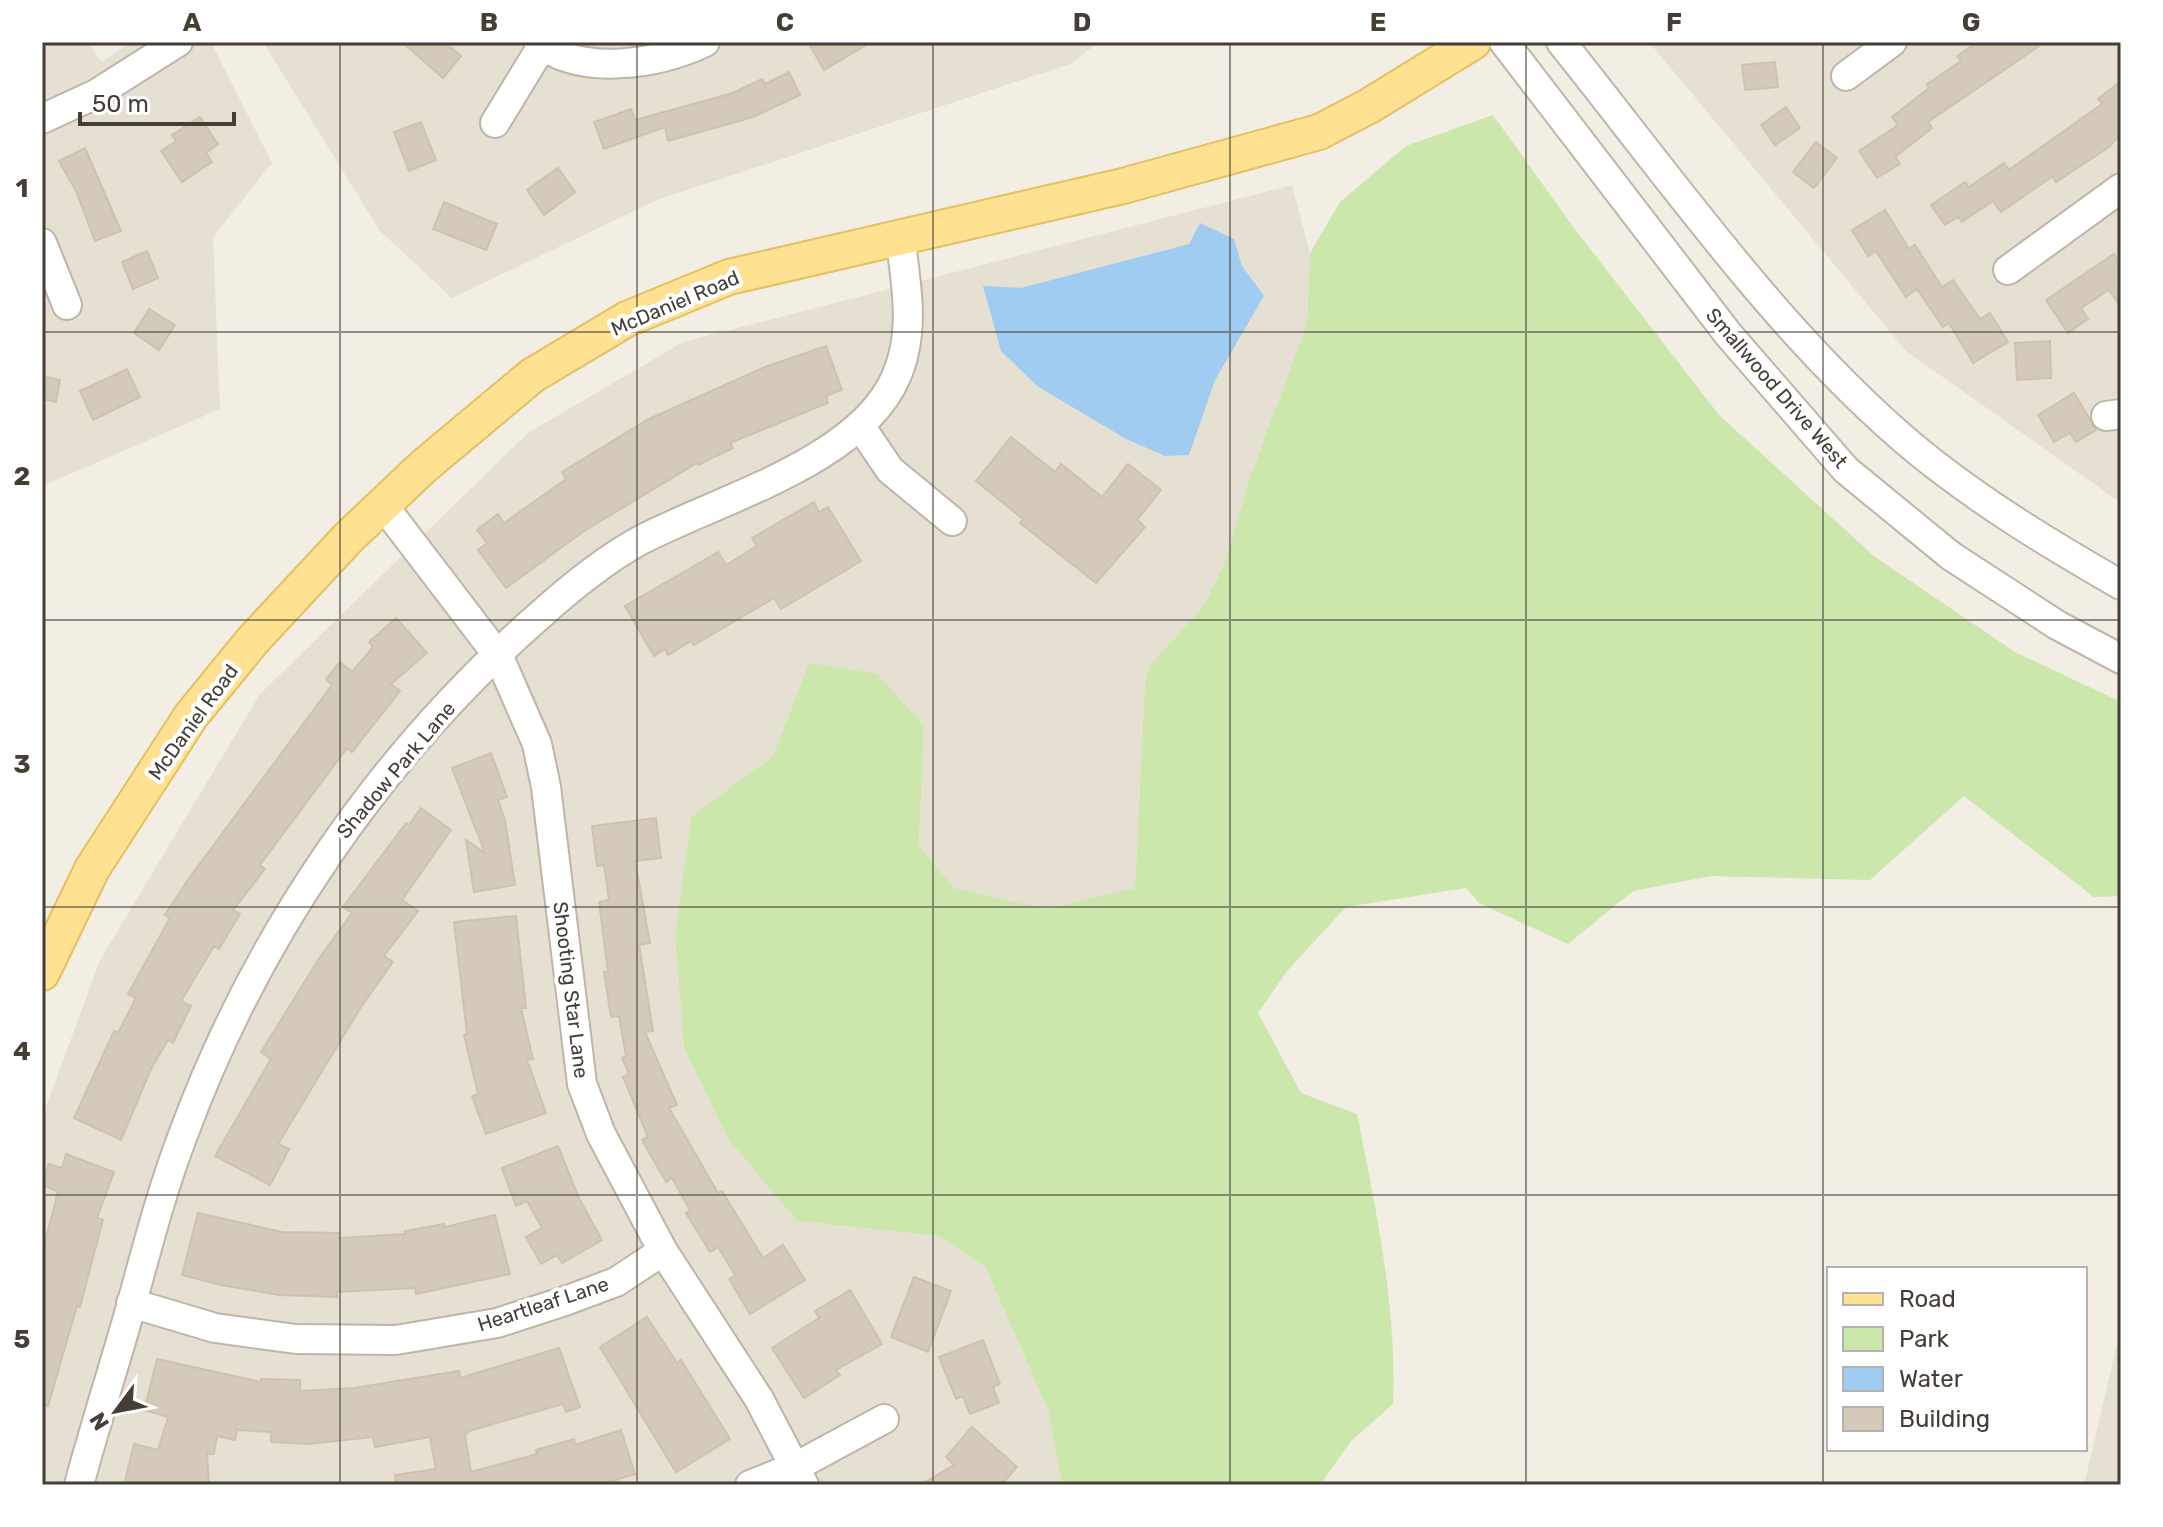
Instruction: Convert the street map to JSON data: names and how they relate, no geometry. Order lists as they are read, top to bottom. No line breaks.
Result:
{"streets":{"main road":["McDaniel Road"],"street":["Smallwood Drive West","Shadow Park Lane","Shooting Star Lane","Heartleaf Lane"]},"crossings":[["McDaniel Road","Shadow Park Lane"],["McDaniel Road","Shooting Star Lane"],["Shadow Park Lane","Shooting Star Lane"],["Shadow Park Lane","Heartleaf Lane"],["Shooting Star Lane","Heartleaf Lane"]],"legend":["Road","Park","Water","Building"],"scale_bar":"50 m","north":"bottom left","grid":{"columns":["A","B","C","D","E","F","G"],"rows":["1","2","3","4","5"]}}
